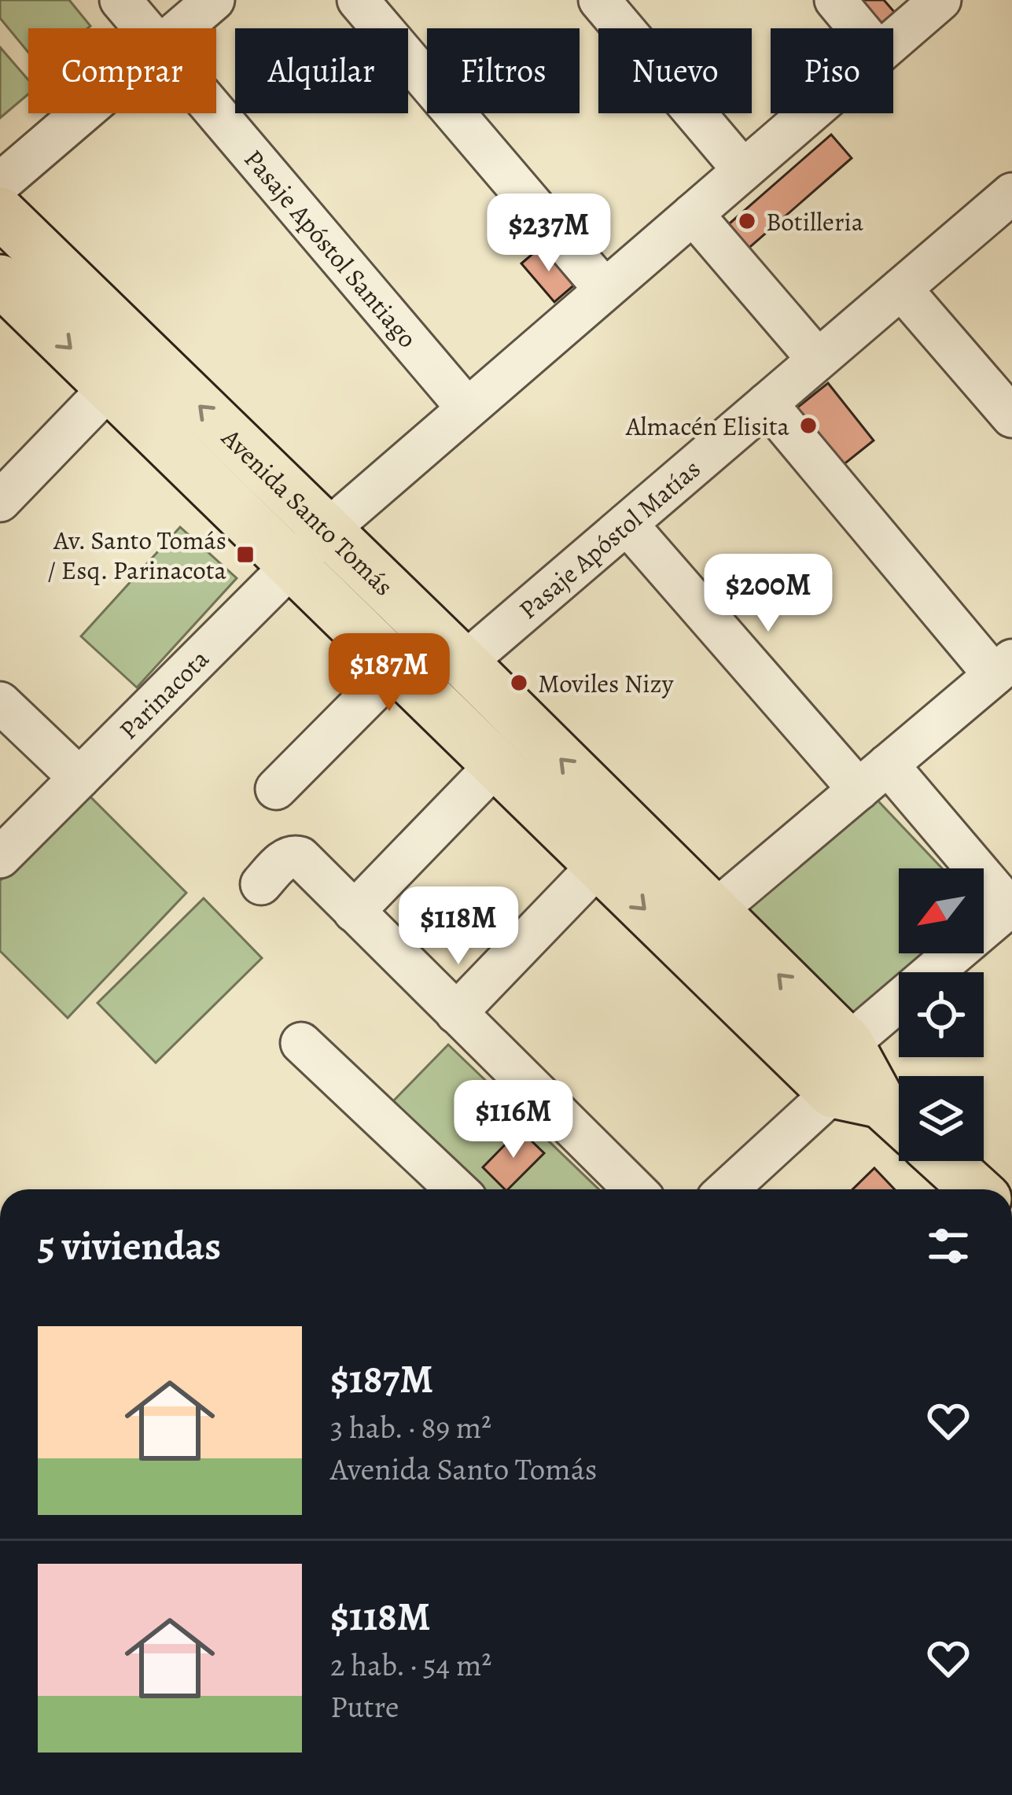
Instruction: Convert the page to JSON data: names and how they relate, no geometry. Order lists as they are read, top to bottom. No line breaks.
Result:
{"streets":{"main road":["Avenida Santo Tomás"],"street":["Pasaje Apóstol Santiago","Pasaje Apóstol Matías","Parinacota"]},"crossings":[["Pasaje Apóstol Santiago","Parinacota"],["Avenida Santo Tomás","Pasaje Apóstol Matías"],["Avenida Santo Tomás","Parinacota"]],"places":{"other":["Botilleria","Almacén Elisita","Moviles Nizy"],"transit":["Av. Santo Tomás / Esq. Parinacota"]},"north":"bottom left","page":{"chip":["Comprar","Alquilar","Filtros","Nuevo","Piso"],"price":["$237M","$200M","$187M","$118M","$116M"],"heading":"5 viviendas","list":[{"name":"$187M","note":"3 hab. · 89 m² · Avenida Santo Tomás"},{"name":"$118M","note":"2 hab. · 54 m² · Putre"}]}}
